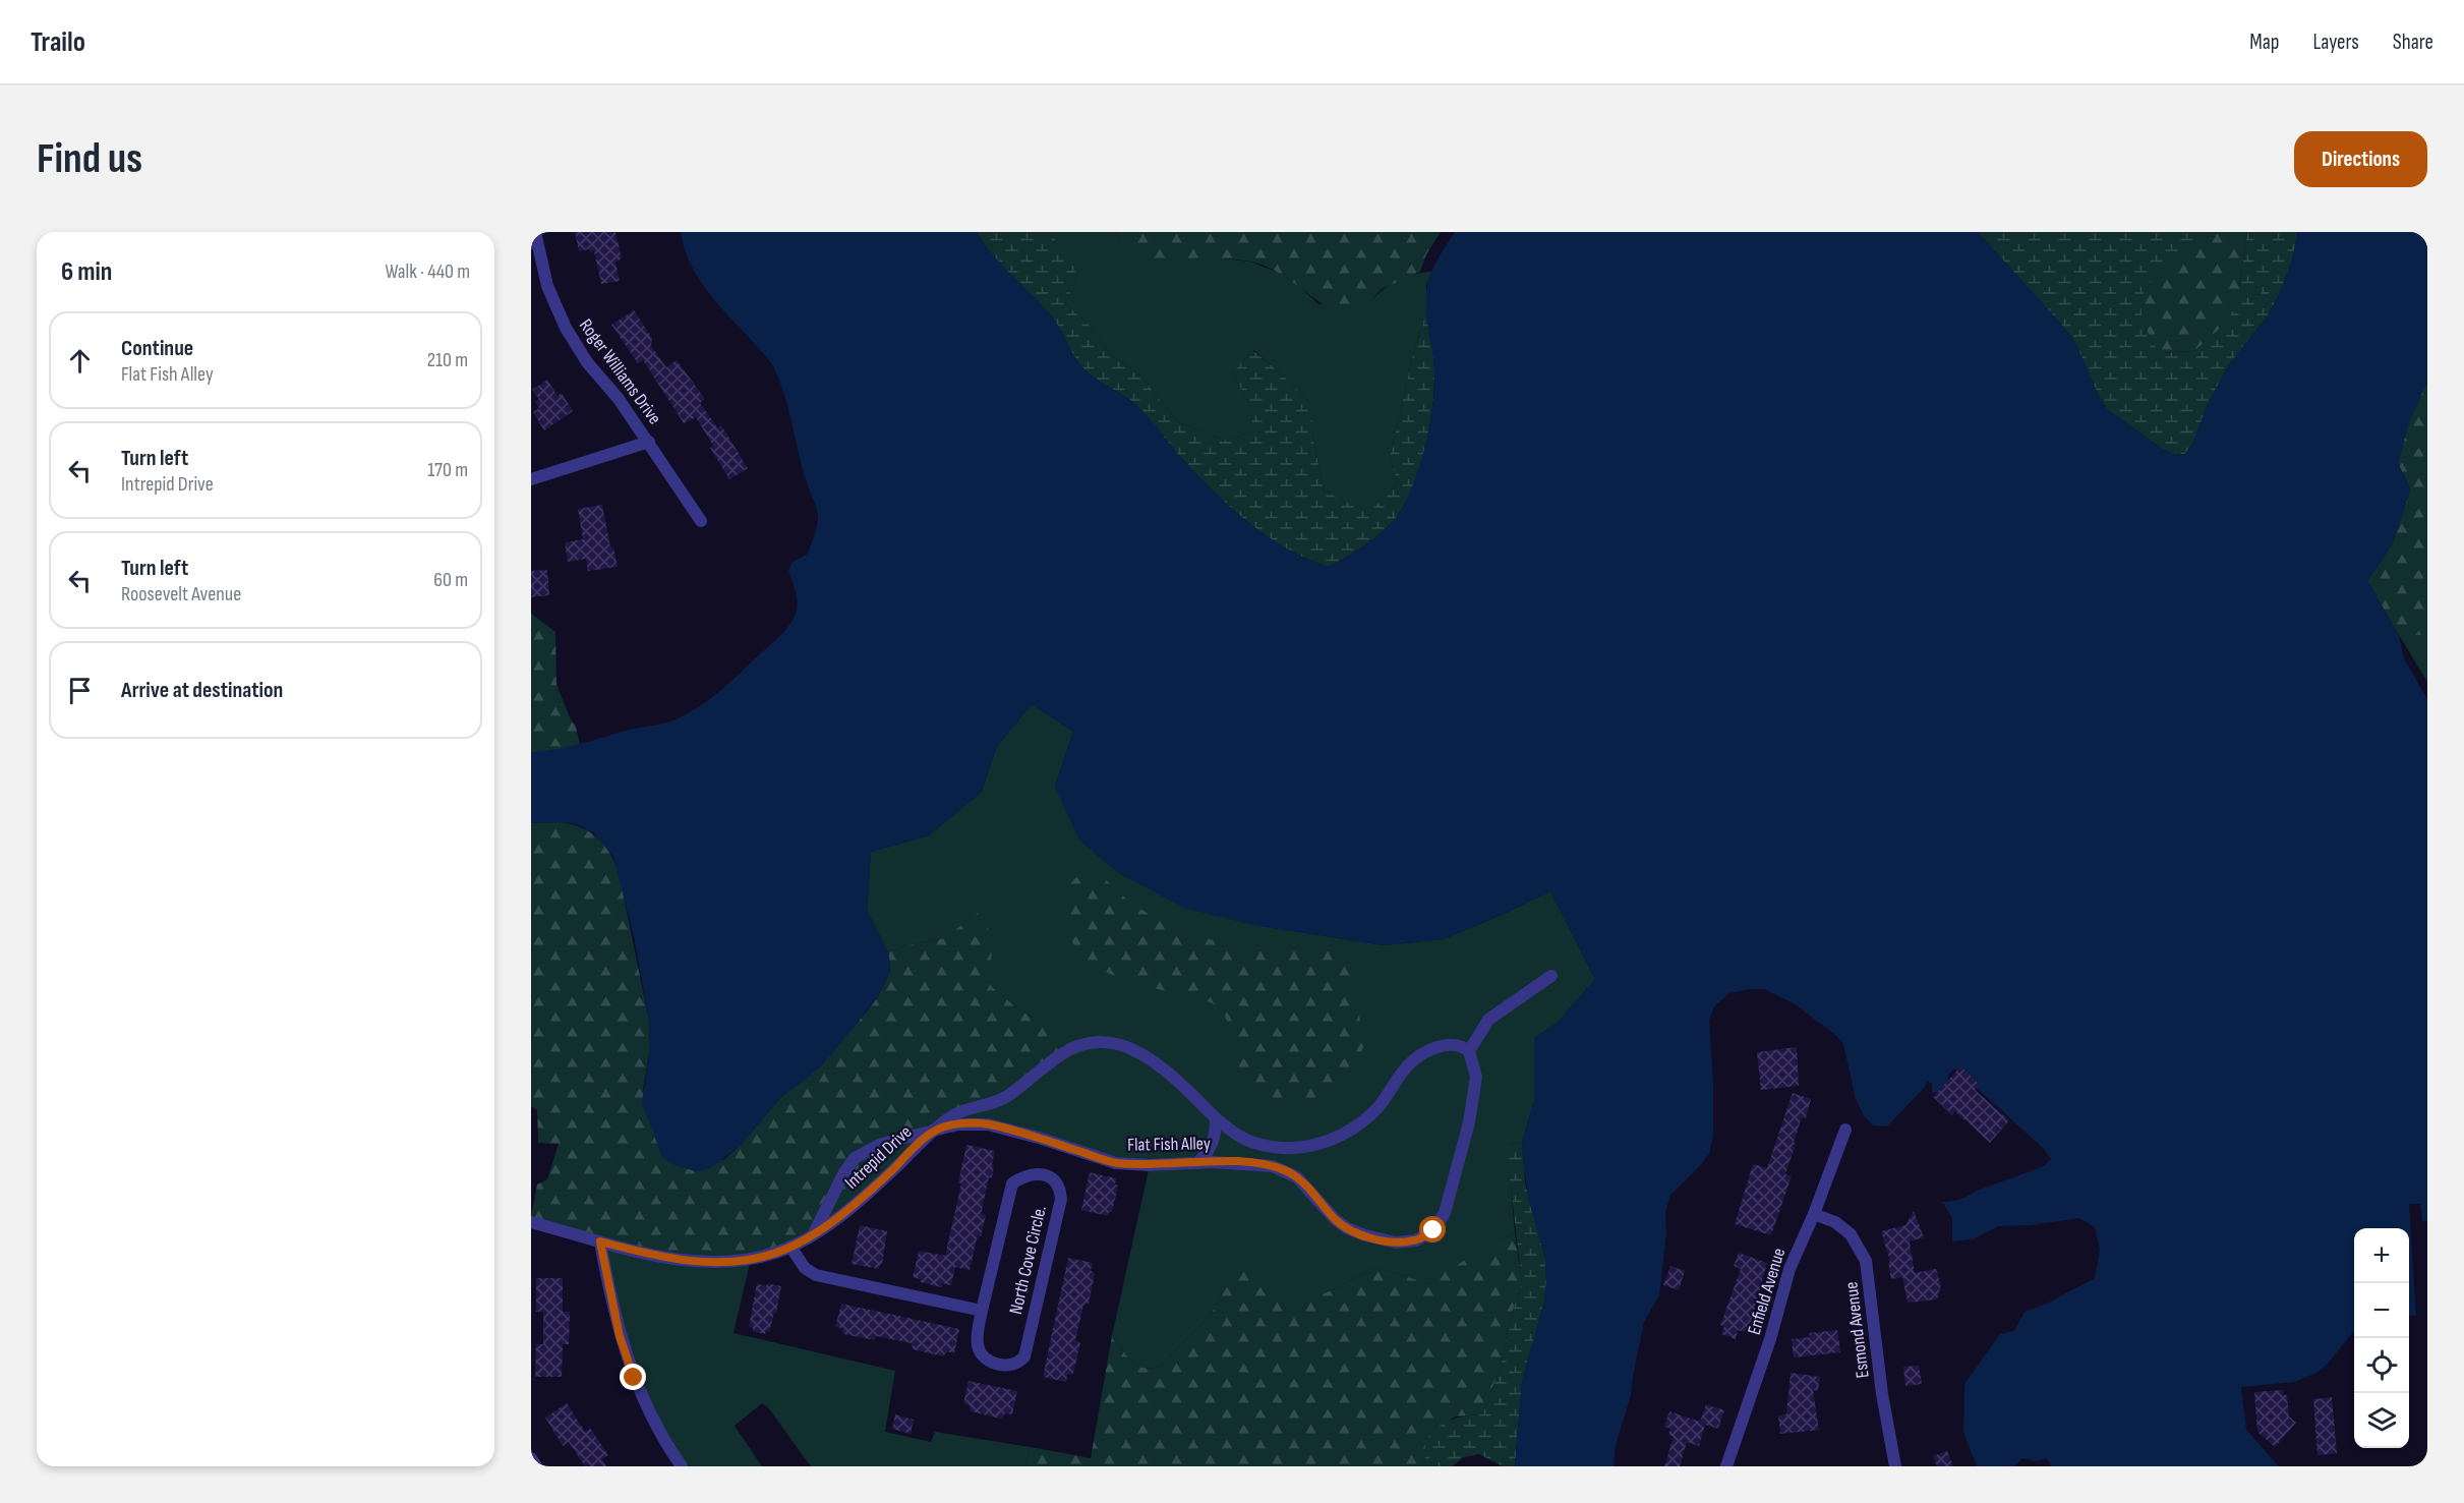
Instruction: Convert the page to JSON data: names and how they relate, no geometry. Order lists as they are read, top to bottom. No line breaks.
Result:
{"streets":{"street":["Roger Williams Drive","Flat Fish Alley","Intrepid Drive","North Cove Circle.","Enfield Avenue","Esmond Avenue"]},"crossings":[["Flat Fish Alley","Intrepid Drive"],["Intrepid Drive","North Cove Circle."],["Enfield Avenue","Esmond Avenue"]],"page":{"header":"Trailo","nav":["Map","Layers","Share"],"buttons":"Directions","title":"Find us","heading":["6 min","Walk · 440 m"],"list":[["Continue","Flat Fish Alley","210 m"],["Turn left","Intrepid Drive","170 m"],["Turn left","Roosevelt Avenue","60 m"],"Arrive at destination"],"map_buttons":["+","−"]}}
